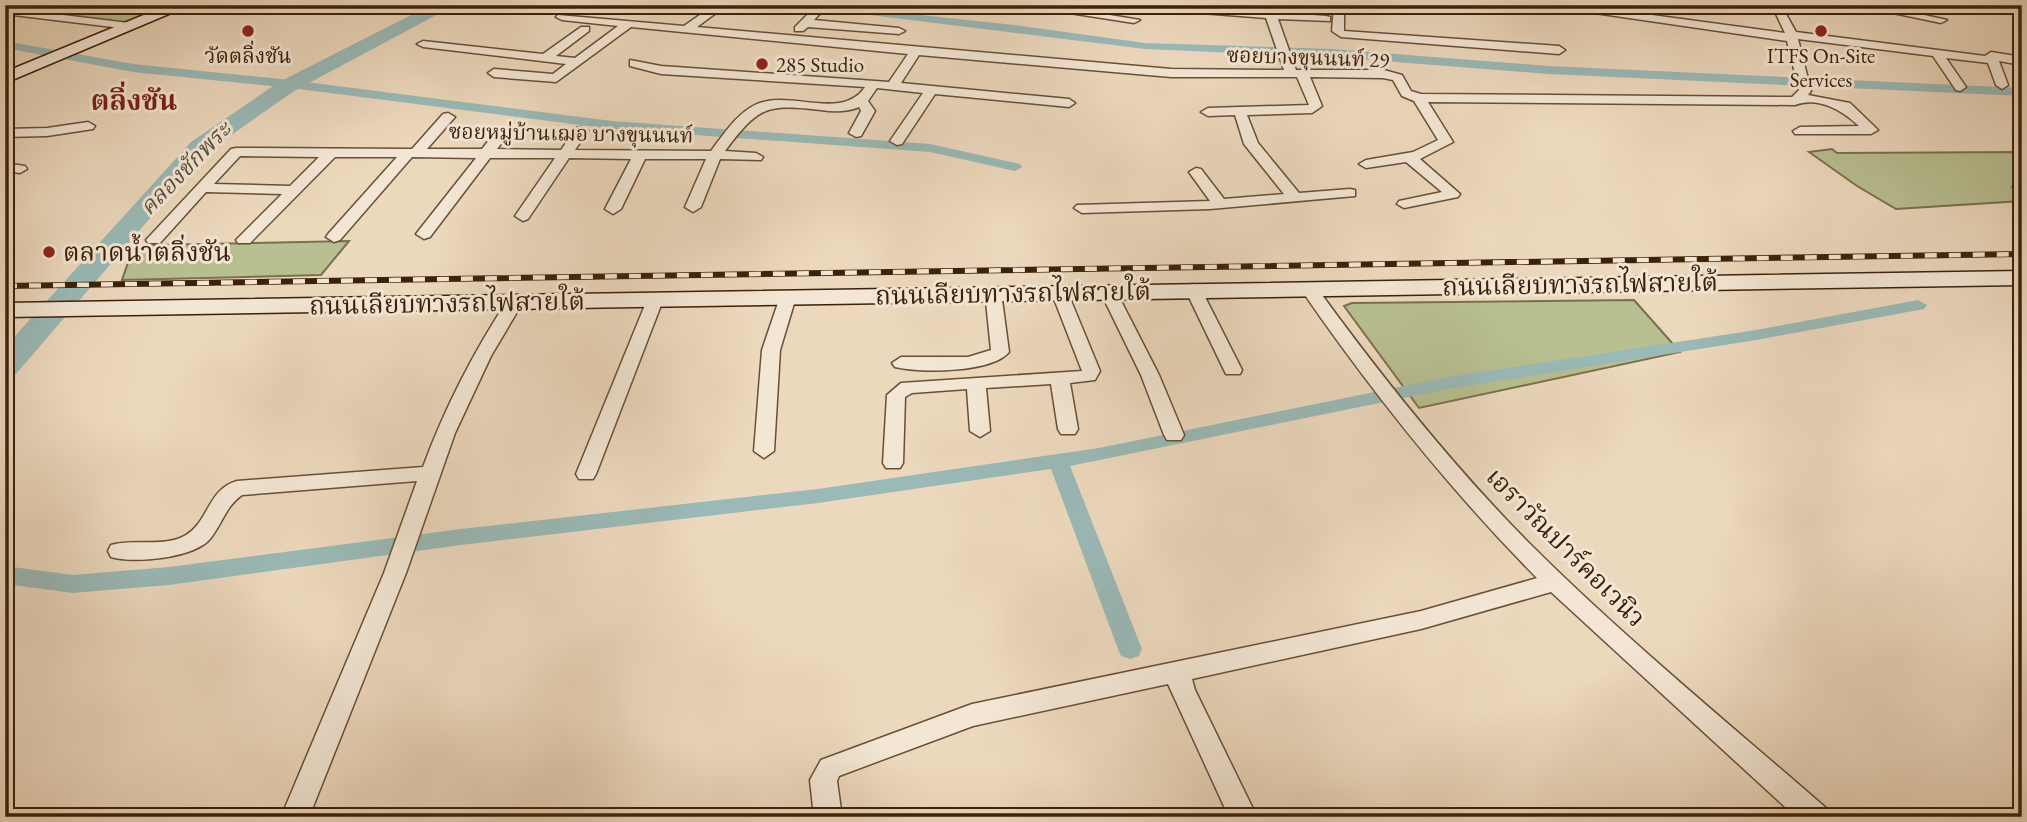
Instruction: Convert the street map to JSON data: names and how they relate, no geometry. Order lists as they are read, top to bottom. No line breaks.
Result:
{"streets":{"main road":["ถนนเลียบทางรถไฟสายใต้"],"street":["ซอยบางขุนนนท์ 29","ซอยหมู่บ้านเฌอ บางขุนนนท์","เอราวัณปาร์คอเวนิว"]},"crossings":[["ถนนเลียบทางรถไฟสายใต้","เอราวัณปาร์คอเวนิว"]],"districts":["ตลิ่งชัน"],"water":["คลองชักพระ"],"places":["วัดตลิ่งชัน","ITFS On-Site Services","285 Studio","ตลาดน้ำตลิ่งชัน"]}
